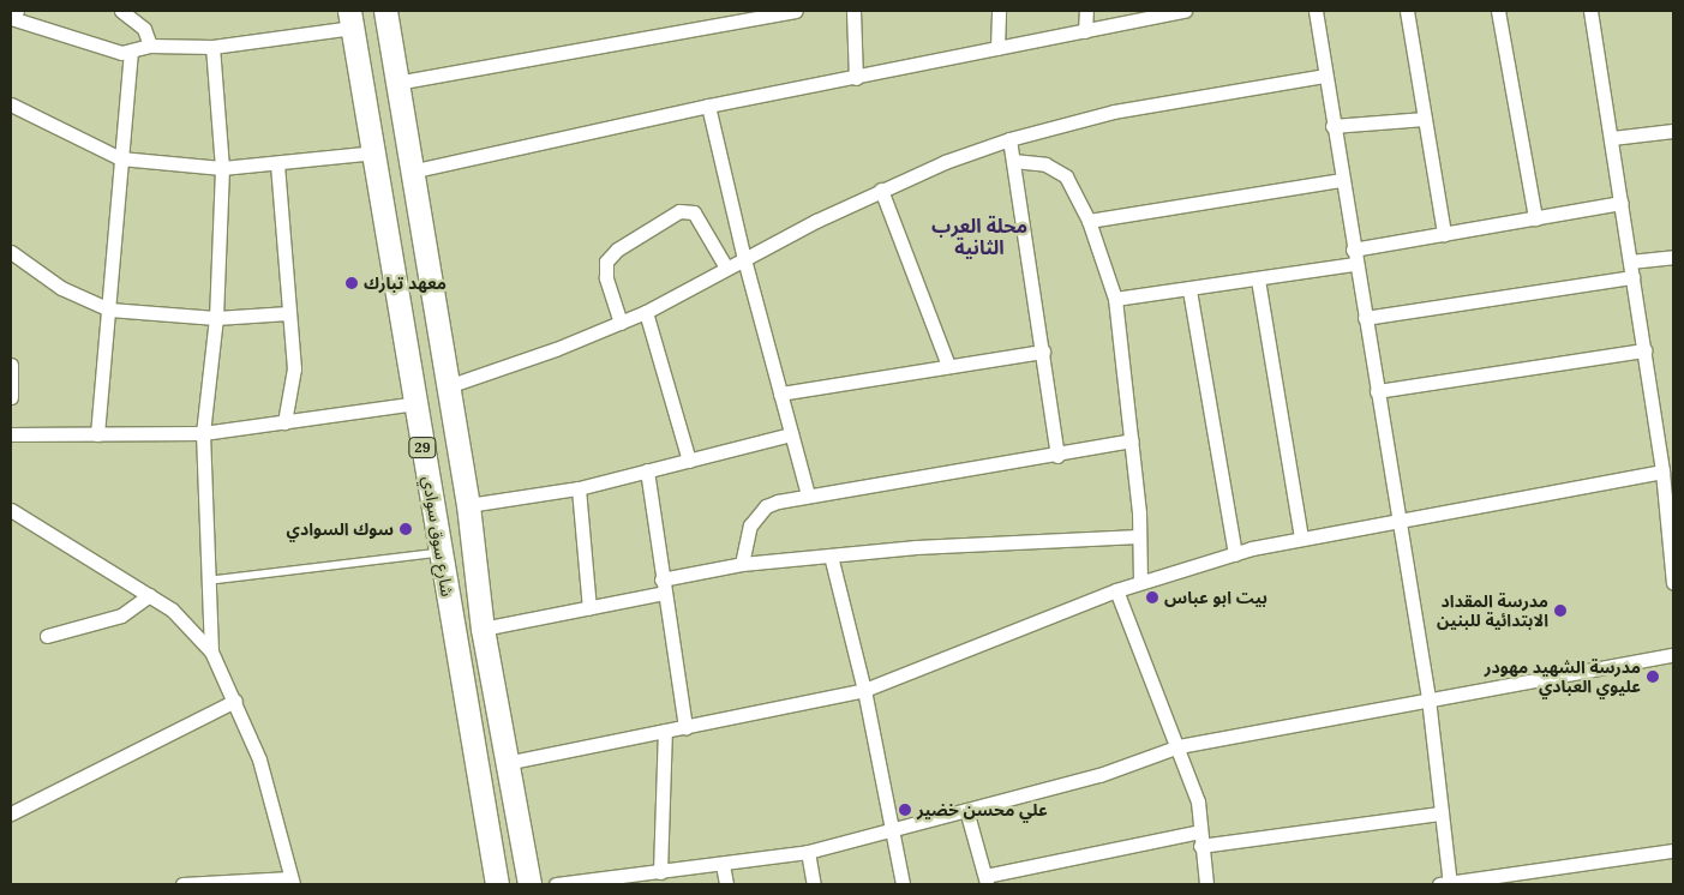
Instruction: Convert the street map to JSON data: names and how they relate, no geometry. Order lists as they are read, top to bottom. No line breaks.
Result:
{"streets":{"main road":["29","شارع سوق سوادي"]},"districts":["محلة العرب الثانية"],"places":["معهد تبارك","سوك السوادي","بيت ابو عباس","مدرسة المقداد الابتدائية للبنين","مدرسة الشهيد مهودر عليوي العبادي","علي محسن خضير"]}
